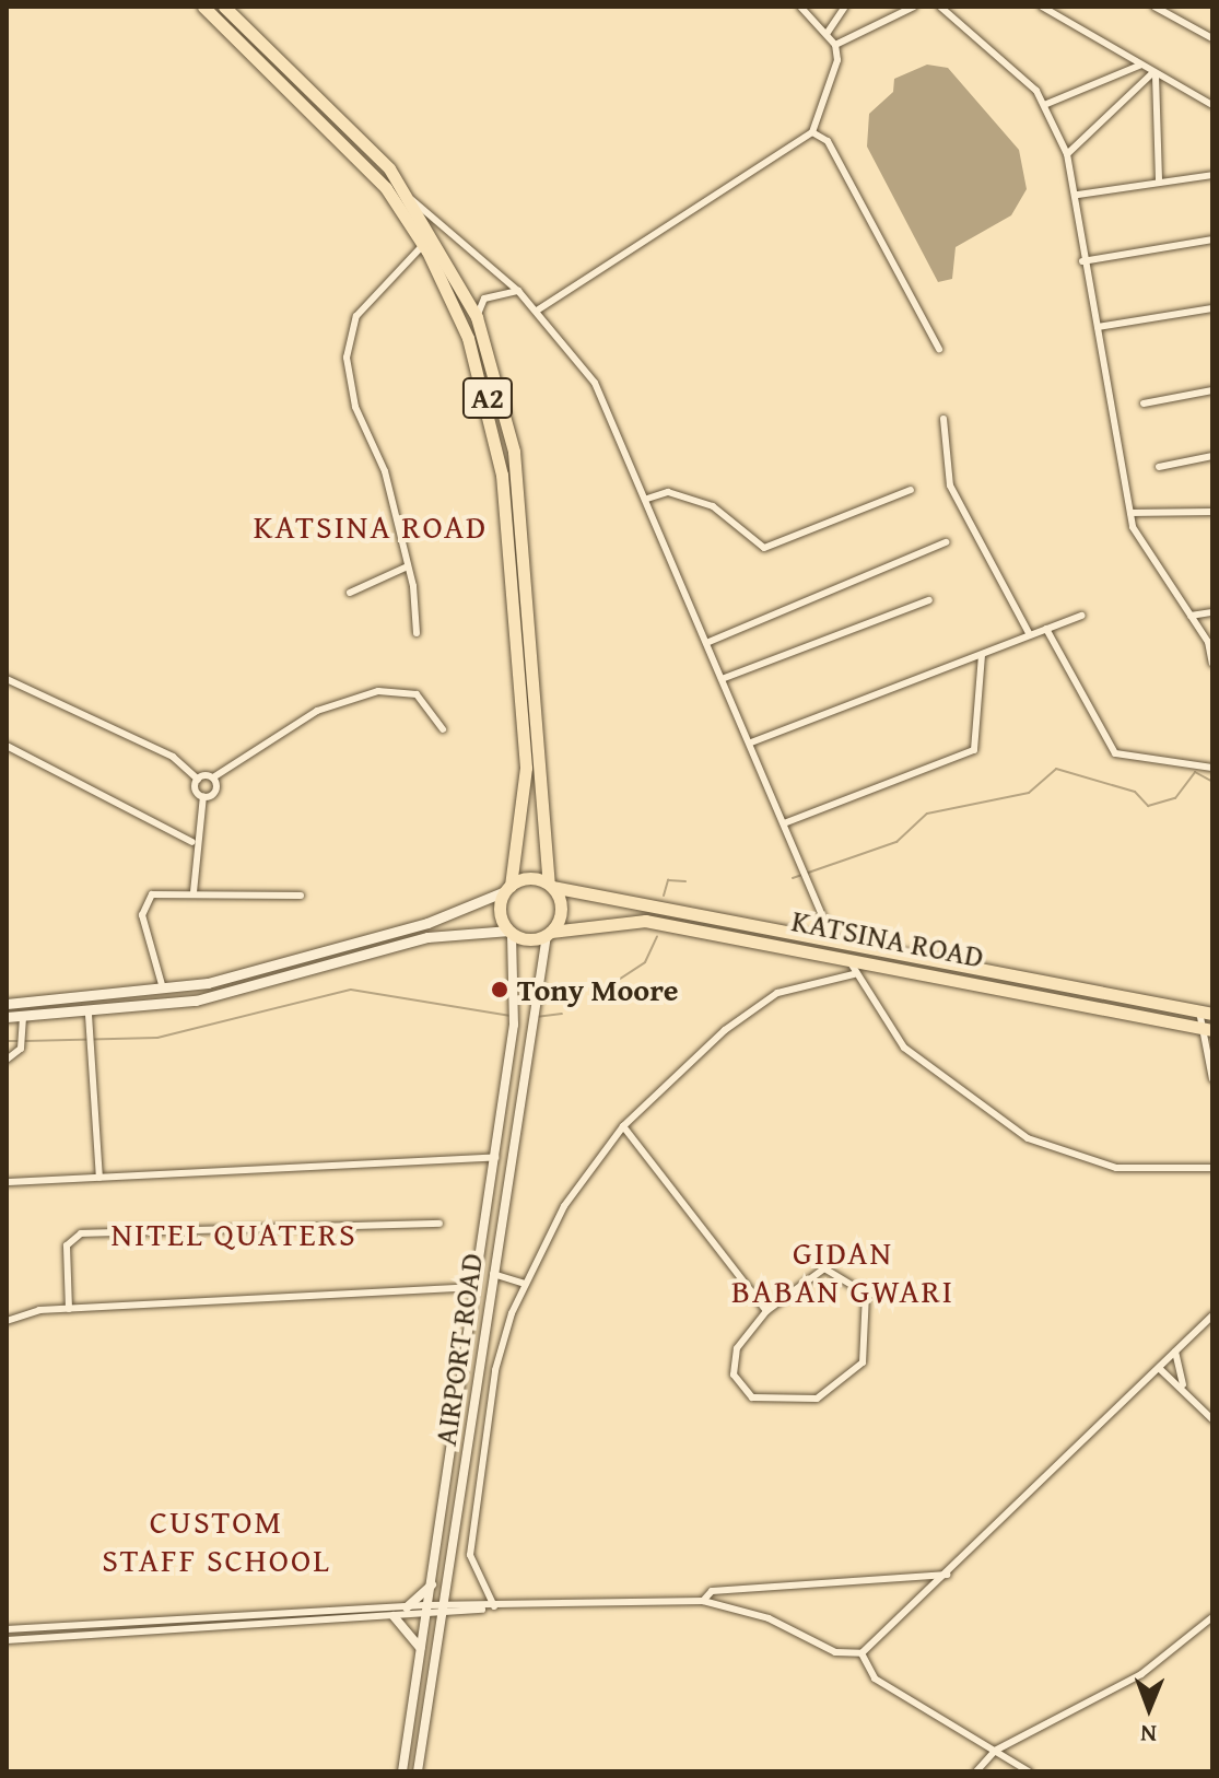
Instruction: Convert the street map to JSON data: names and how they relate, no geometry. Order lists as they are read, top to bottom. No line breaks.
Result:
{"streets":{"highway":["A2","KATSINA ROAD"],"street":["AIRPORT ROAD"]},"crossings":[["A2","KATSINA ROAD"],["A2","AIRPORT ROAD"],["KATSINA ROAD","AIRPORT ROAD"]],"districts":["KATSINA ROAD","NITEL QUATERS","GIDAN BABAN GWARI","CUSTOM STAFF SCHOOL"],"places":["Tony Moore"],"north":"bottom"}
